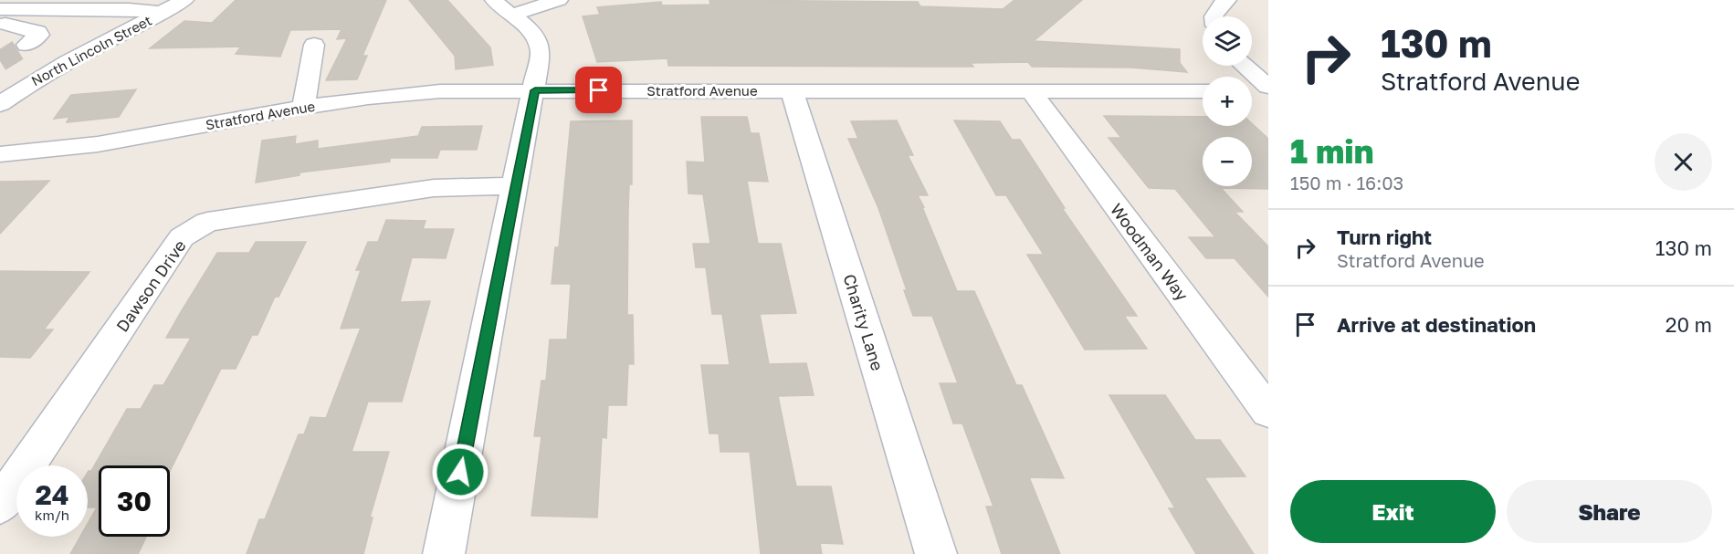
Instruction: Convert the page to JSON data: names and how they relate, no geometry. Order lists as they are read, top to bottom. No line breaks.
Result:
{"streets":{"street":["North Lincoln Street","Stratford Avenue","Woodman Way","Dawson Drive","Charity Lane"]},"crossings":[["Stratford Avenue","Woodman Way"],["Stratford Avenue","Charity Lane"]],"page":{"turn":["130 m","Stratford Avenue"],"map_buttons":["+","−"],"heading":["1 min","150 m · 16:03"],"list":[{"name":"Turn right","note":"Stratford Avenue","value":"130 m"},{"name":"Arrive at destination","value":"20 m"}],"speed":"24 km/h","limit":"30","buttons":["Exit","Share"]}}
